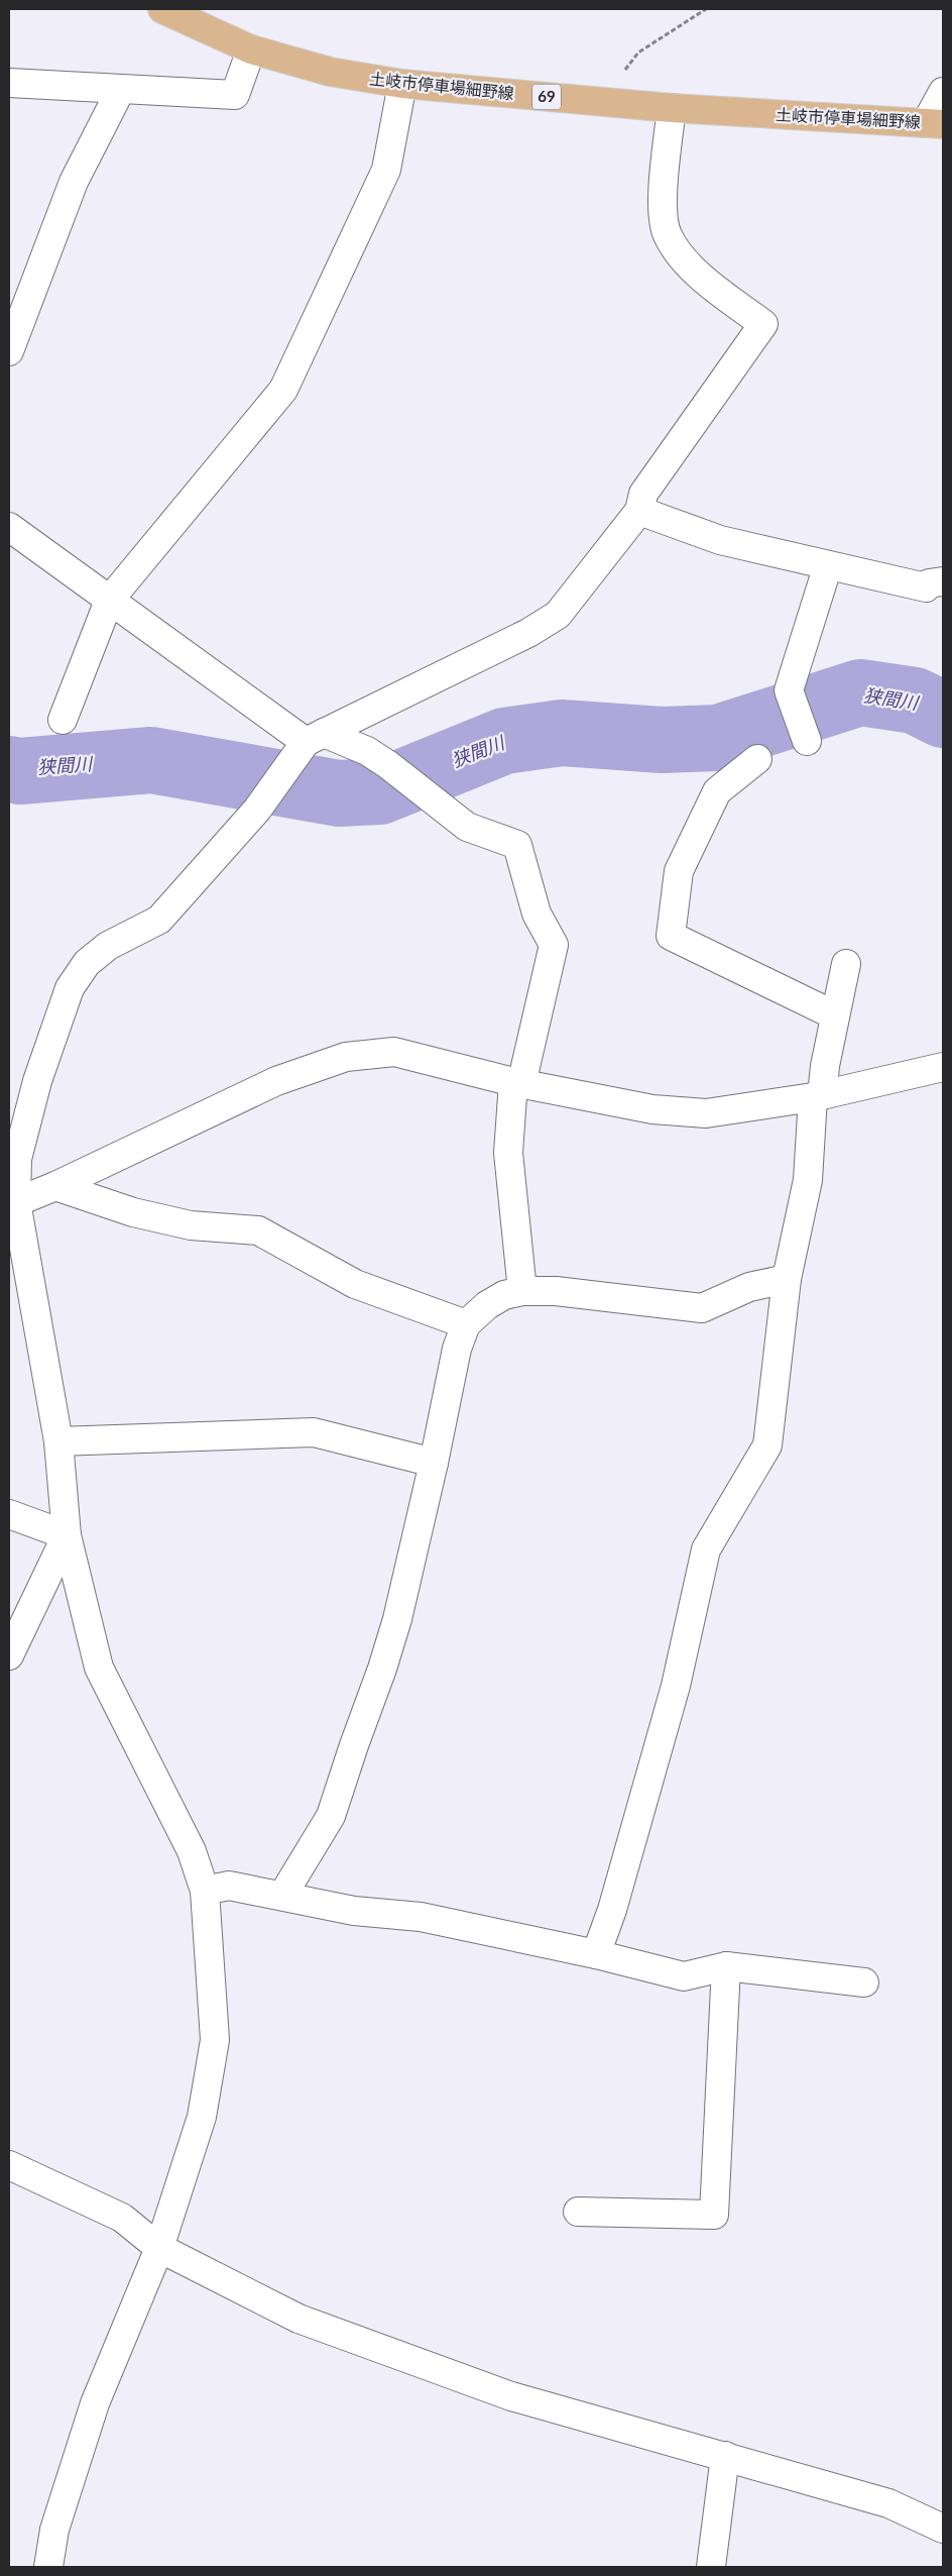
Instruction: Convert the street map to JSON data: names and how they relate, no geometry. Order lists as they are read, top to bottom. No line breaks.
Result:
{"streets":{"main road":["土岐市停車場細野線","69"]},"water":["狭間川"]}
